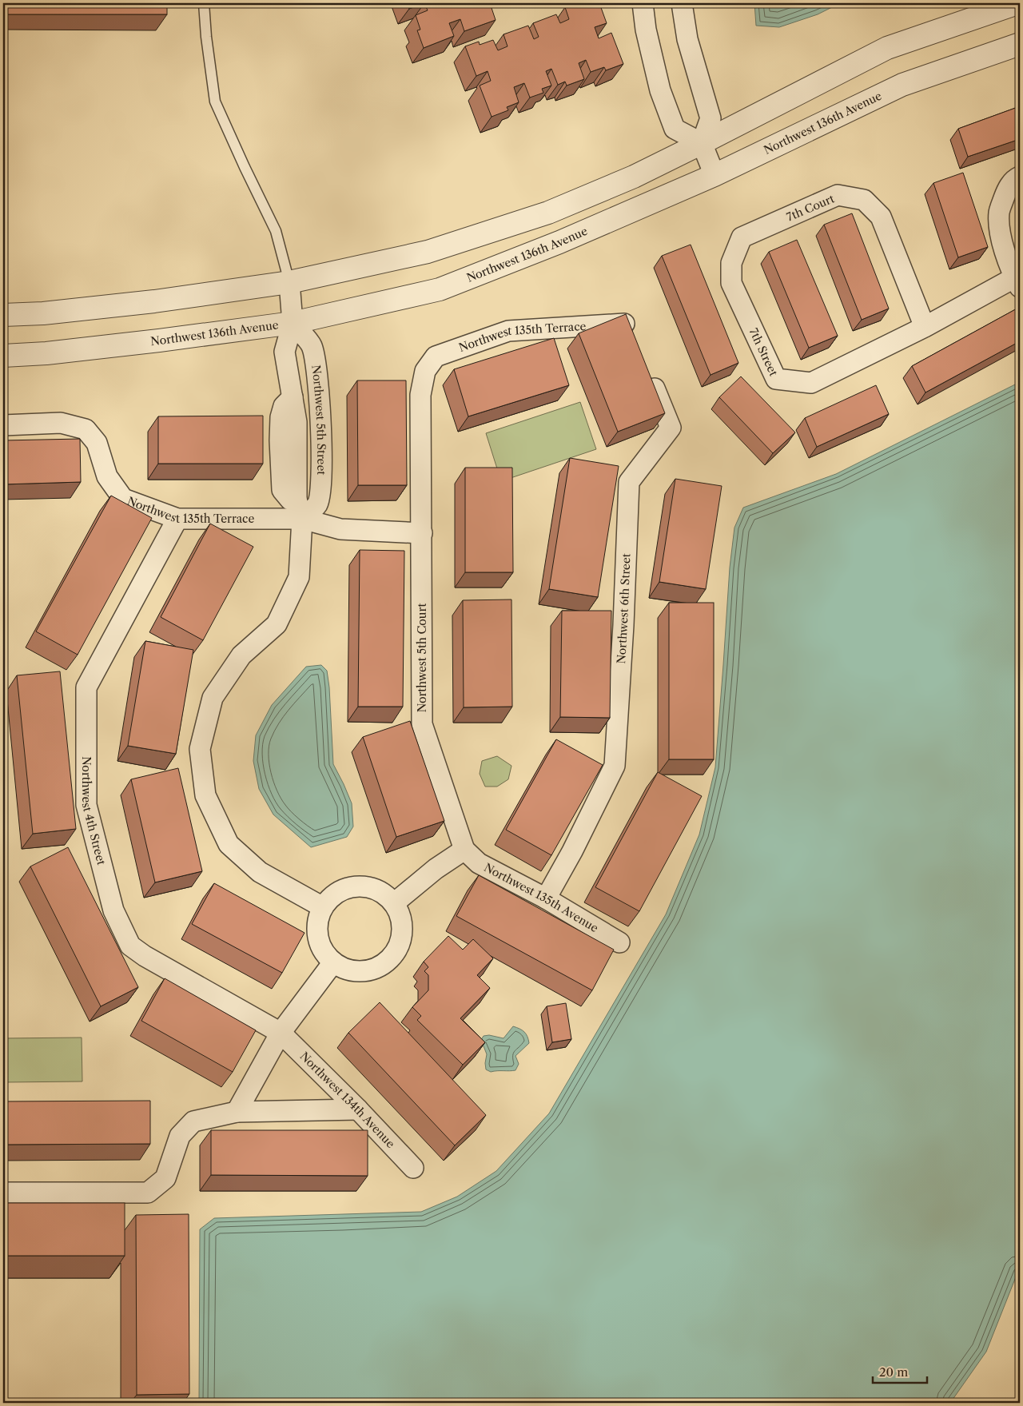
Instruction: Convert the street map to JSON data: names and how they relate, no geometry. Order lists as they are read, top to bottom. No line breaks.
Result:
{"streets":{"street":["Northwest 136th Avenue","7th Court","Northwest 135th Terrace","7th Street","Northwest 5th Street","Northwest 6th Street","Northwest 5th Court","Northwest 4th Street","Northwest 135th Avenue","Northwest 134th Avenue"]},"crossings":[["Northwest 136th Avenue","Northwest 5th Street"],["7th Court","7th Street"],["Northwest 135th Terrace","Northwest 5th Street"],["Northwest 135th Terrace","Northwest 5th Court"],["Northwest 135th Terrace","Northwest 4th Street"],["Northwest 6th Street","Northwest 135th Avenue"],["Northwest 5th Court","Northwest 135th Avenue"],["Northwest 4th Street","Northwest 134th Avenue"]],"scale_bar":"20 m"}
